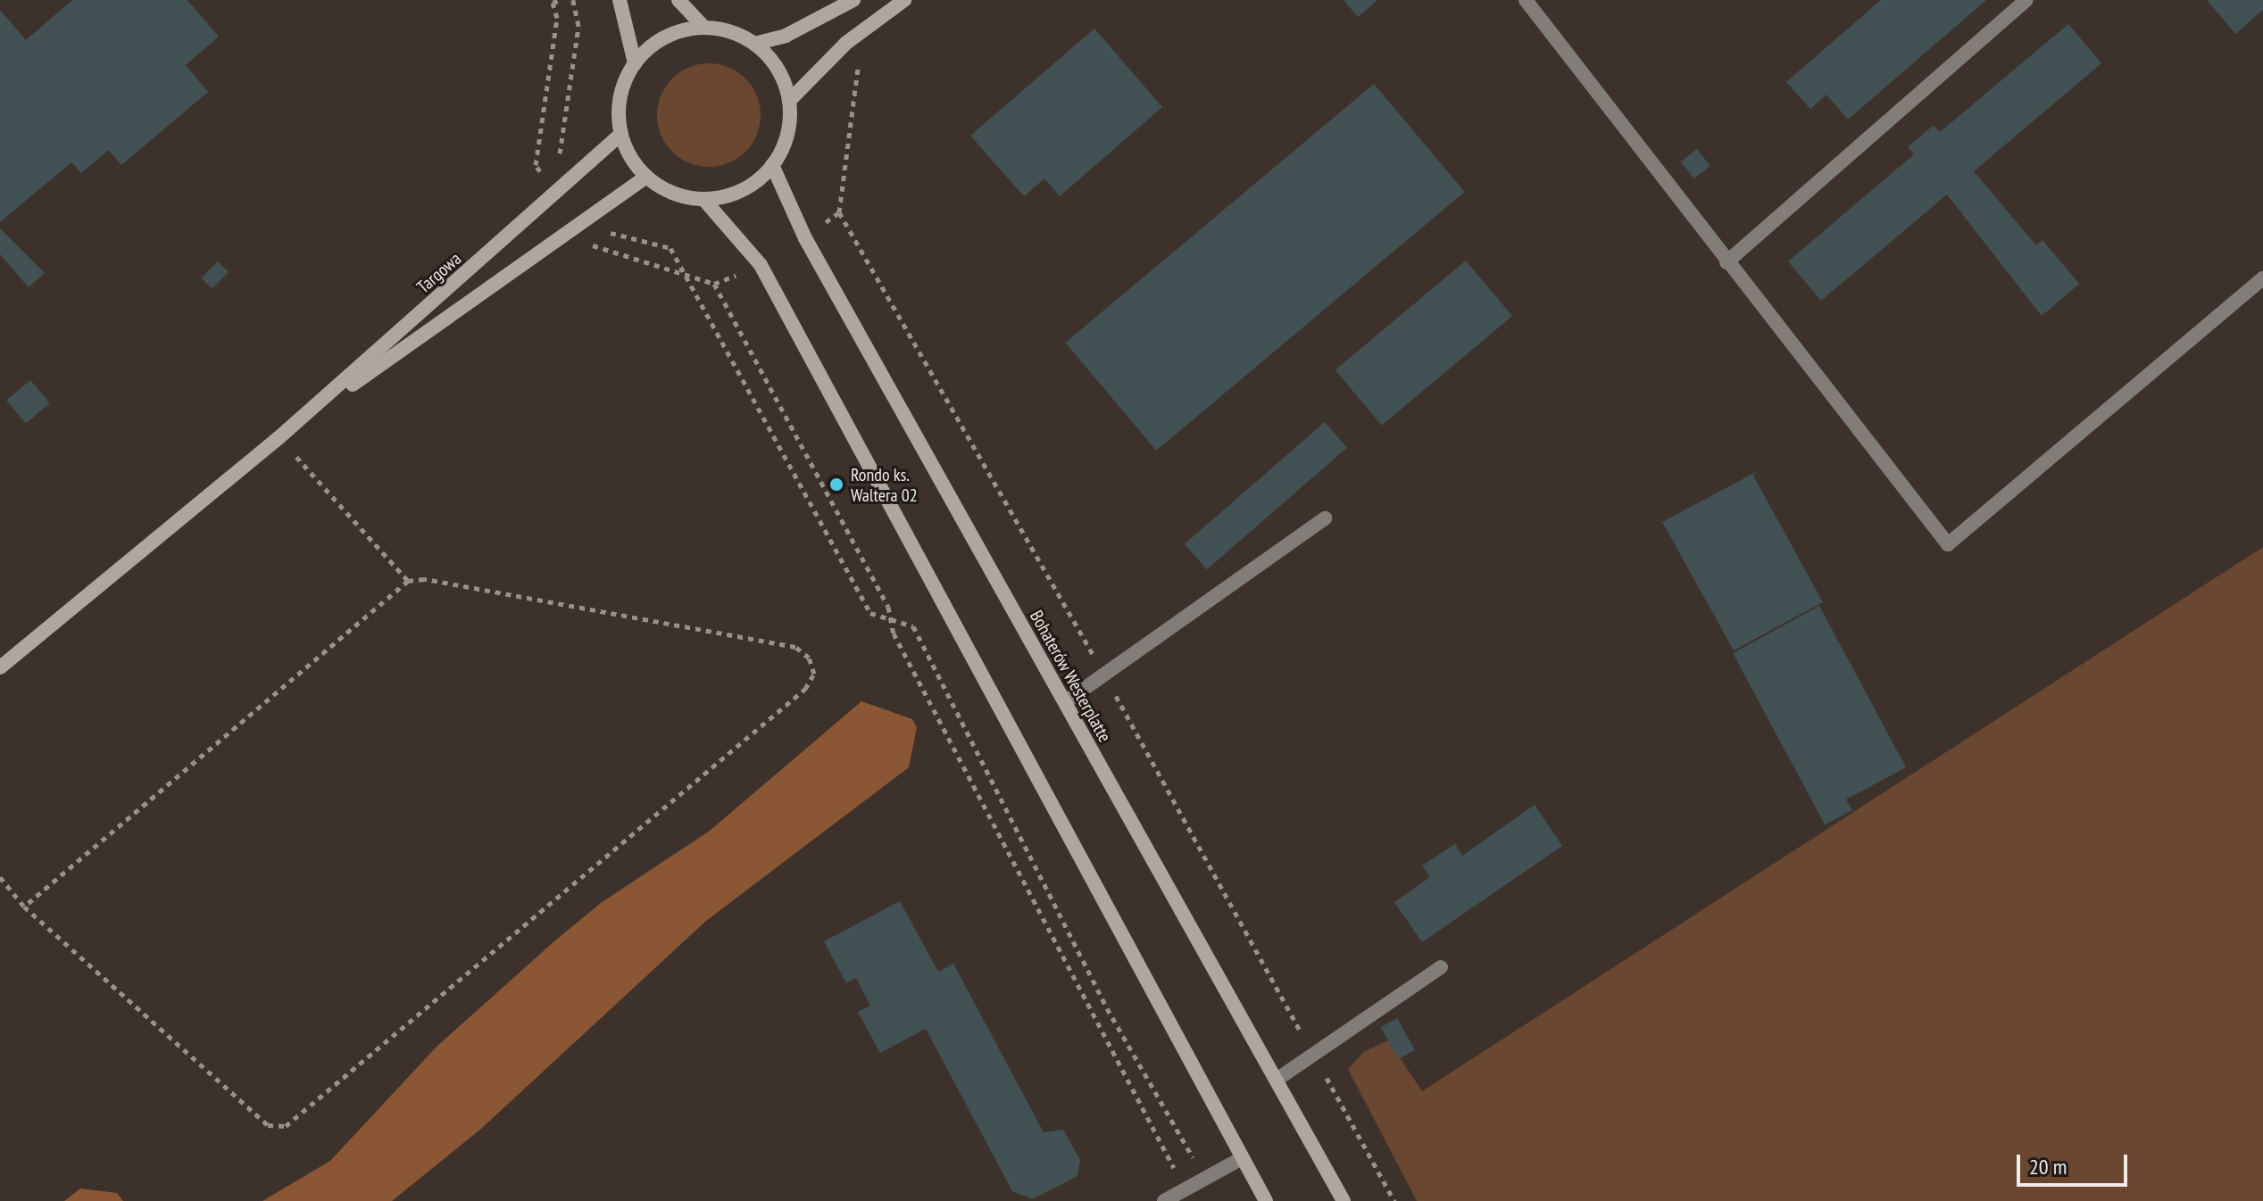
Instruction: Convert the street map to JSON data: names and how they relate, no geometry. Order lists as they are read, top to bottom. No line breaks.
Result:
{"streets":{"main road":["Targowa","Bohaterów Westerplatte"]},"crossings":[["Targowa","Bohaterów Westerplatte"]],"places":["Rondo ks. Waltera 02"],"scale_bar":"20 m"}
